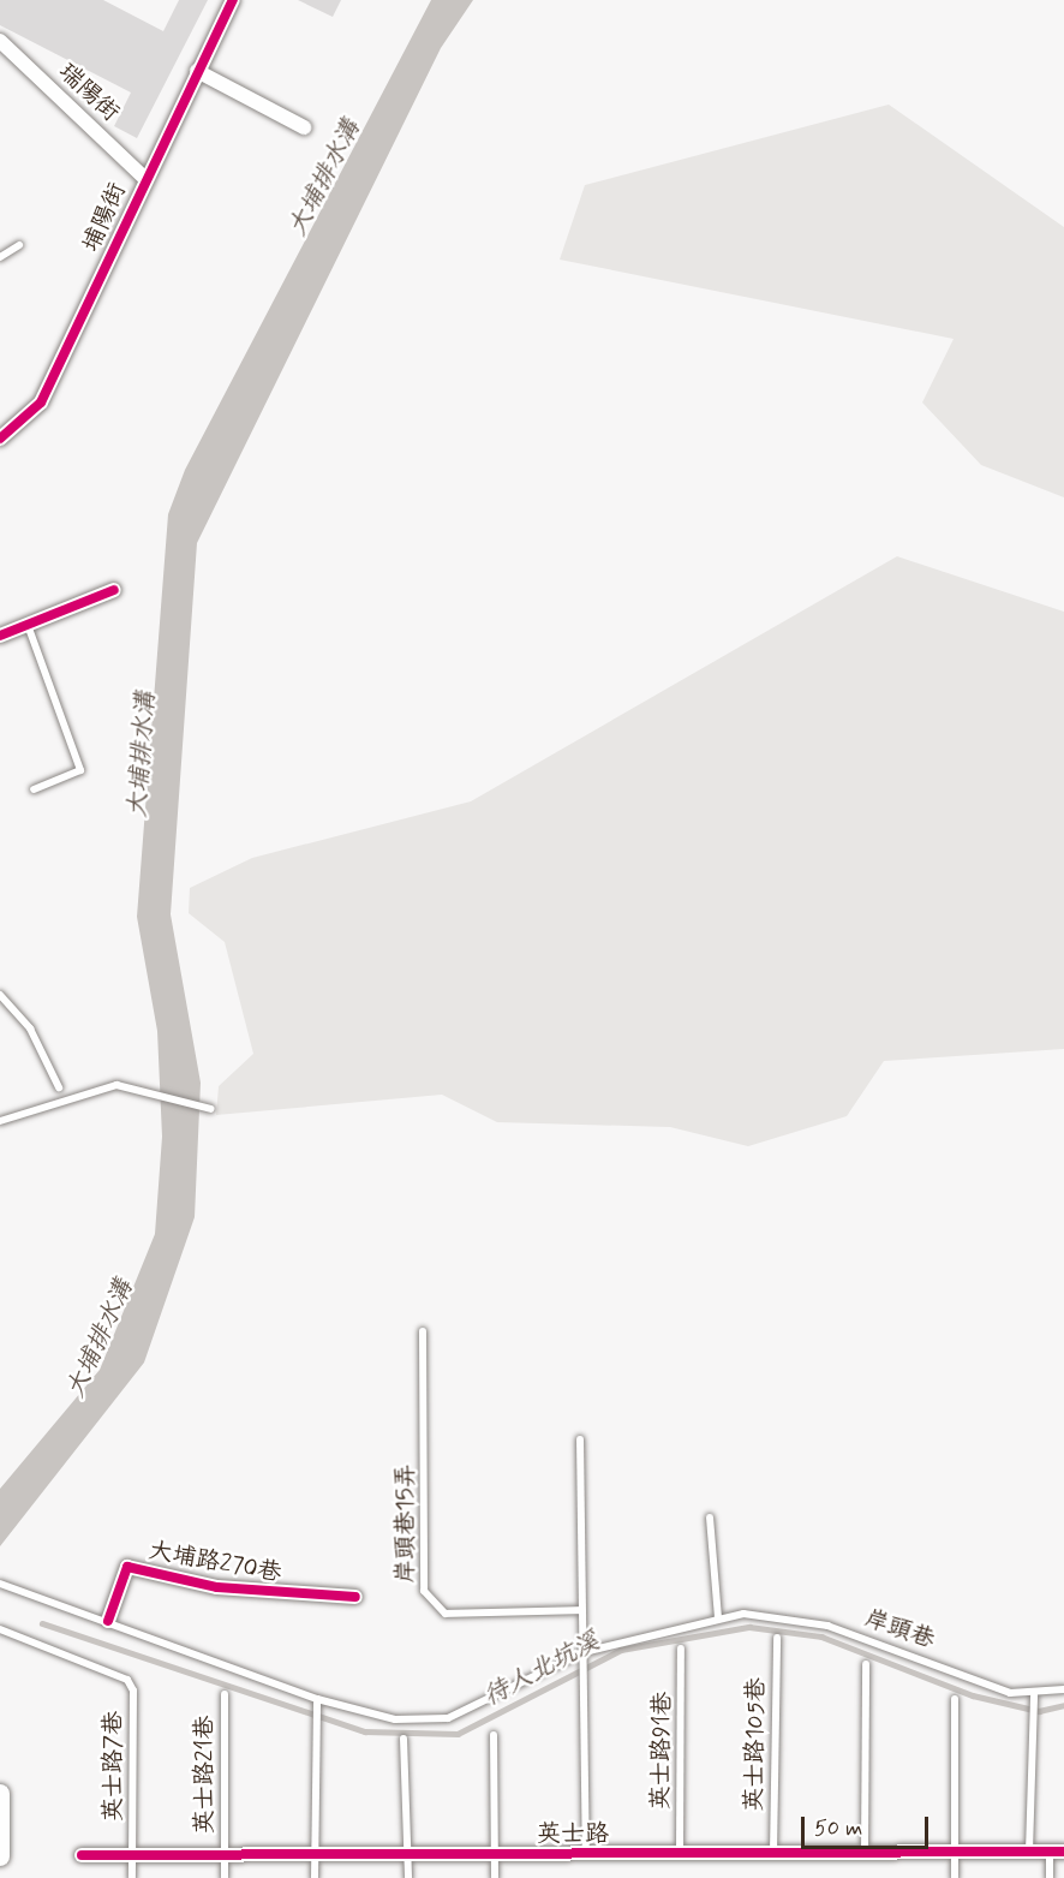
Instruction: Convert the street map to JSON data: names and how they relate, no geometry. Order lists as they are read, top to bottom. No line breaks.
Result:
{"streets":{"street":["瑞陽街","埔陽街","大埔路270巷","英士路"],"lane":["岸頭巷15弄","岸頭巷","英士路105巷","英士路91巷","英士路7巷","英士路21巷"]},"crossings":[["瑞陽街","埔陽街"],["英士路105巷","英士路"],["英士路91巷","英士路"],["英士路7巷","英士路"],["英士路21巷","英士路"]],"water":["大埔排水溝","待人北坑溪"],"scale_bar":"50 m"}
